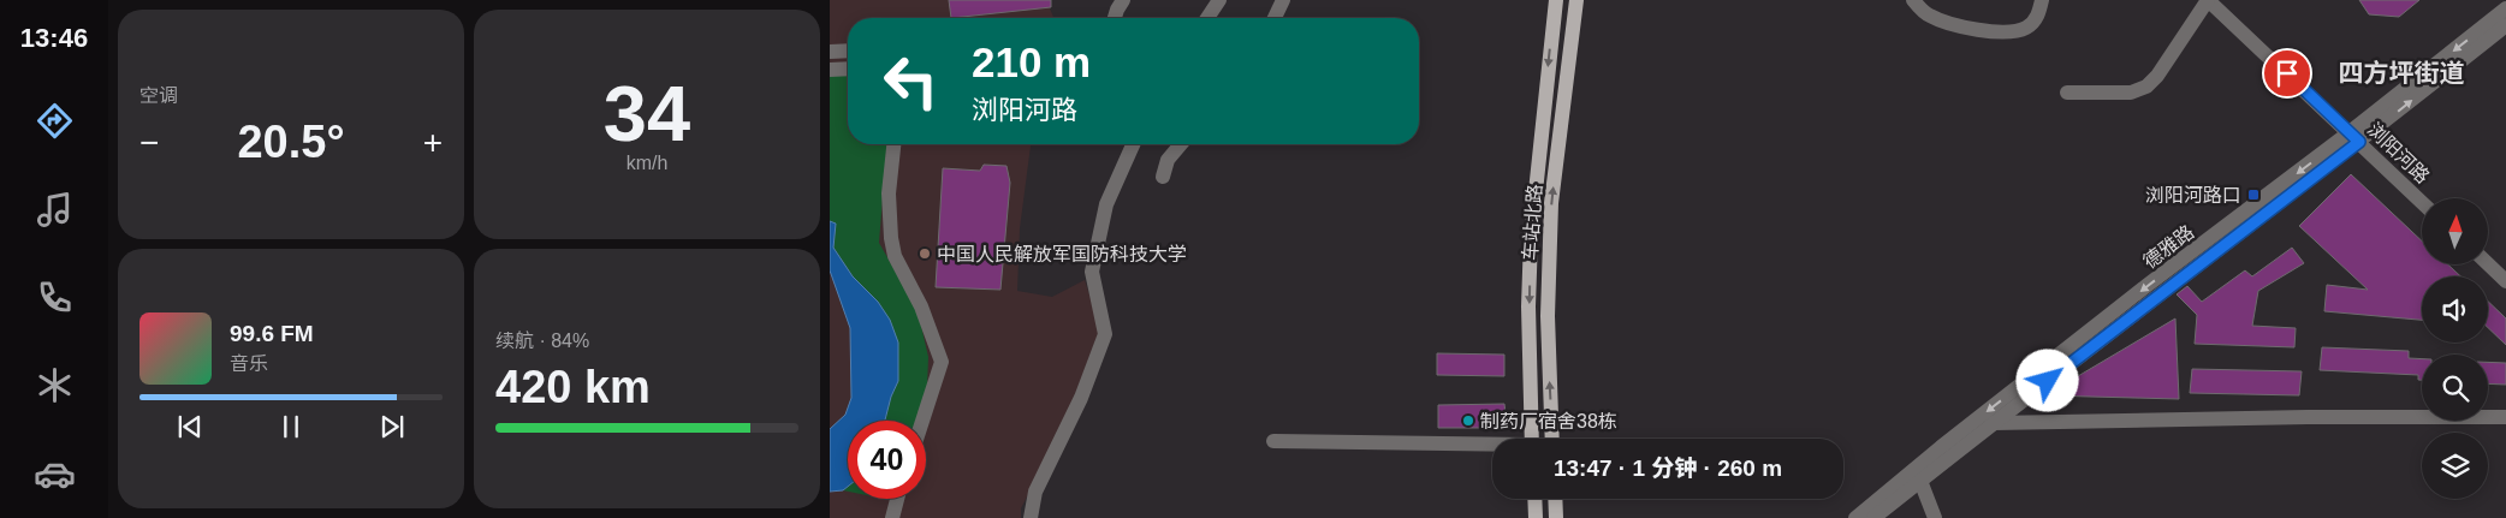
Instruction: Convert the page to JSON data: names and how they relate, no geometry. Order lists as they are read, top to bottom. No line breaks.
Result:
{"streets":{"main road":["车站北路"],"street":["浏阳河路","德雅路"]},"crossings":[["浏阳河路","德雅路"]],"districts":["四方坪街道"],"places":{"transit":["浏阳河路口"],"other":["中国人民解放军国防科技大学","制药厂宿舍38栋"]},"north":"top","page":{"tabs":"13:46","tile":["空调",["34","km/h"],["续航 · 84%","420 km"]],"turn":["210 m","浏阳河路"],"heat":["−","20.5°","+"],"song":["99.6 FM","音乐"],"limit":"40","trip":"13:47 · 1 分钟 · 260 m"}}
